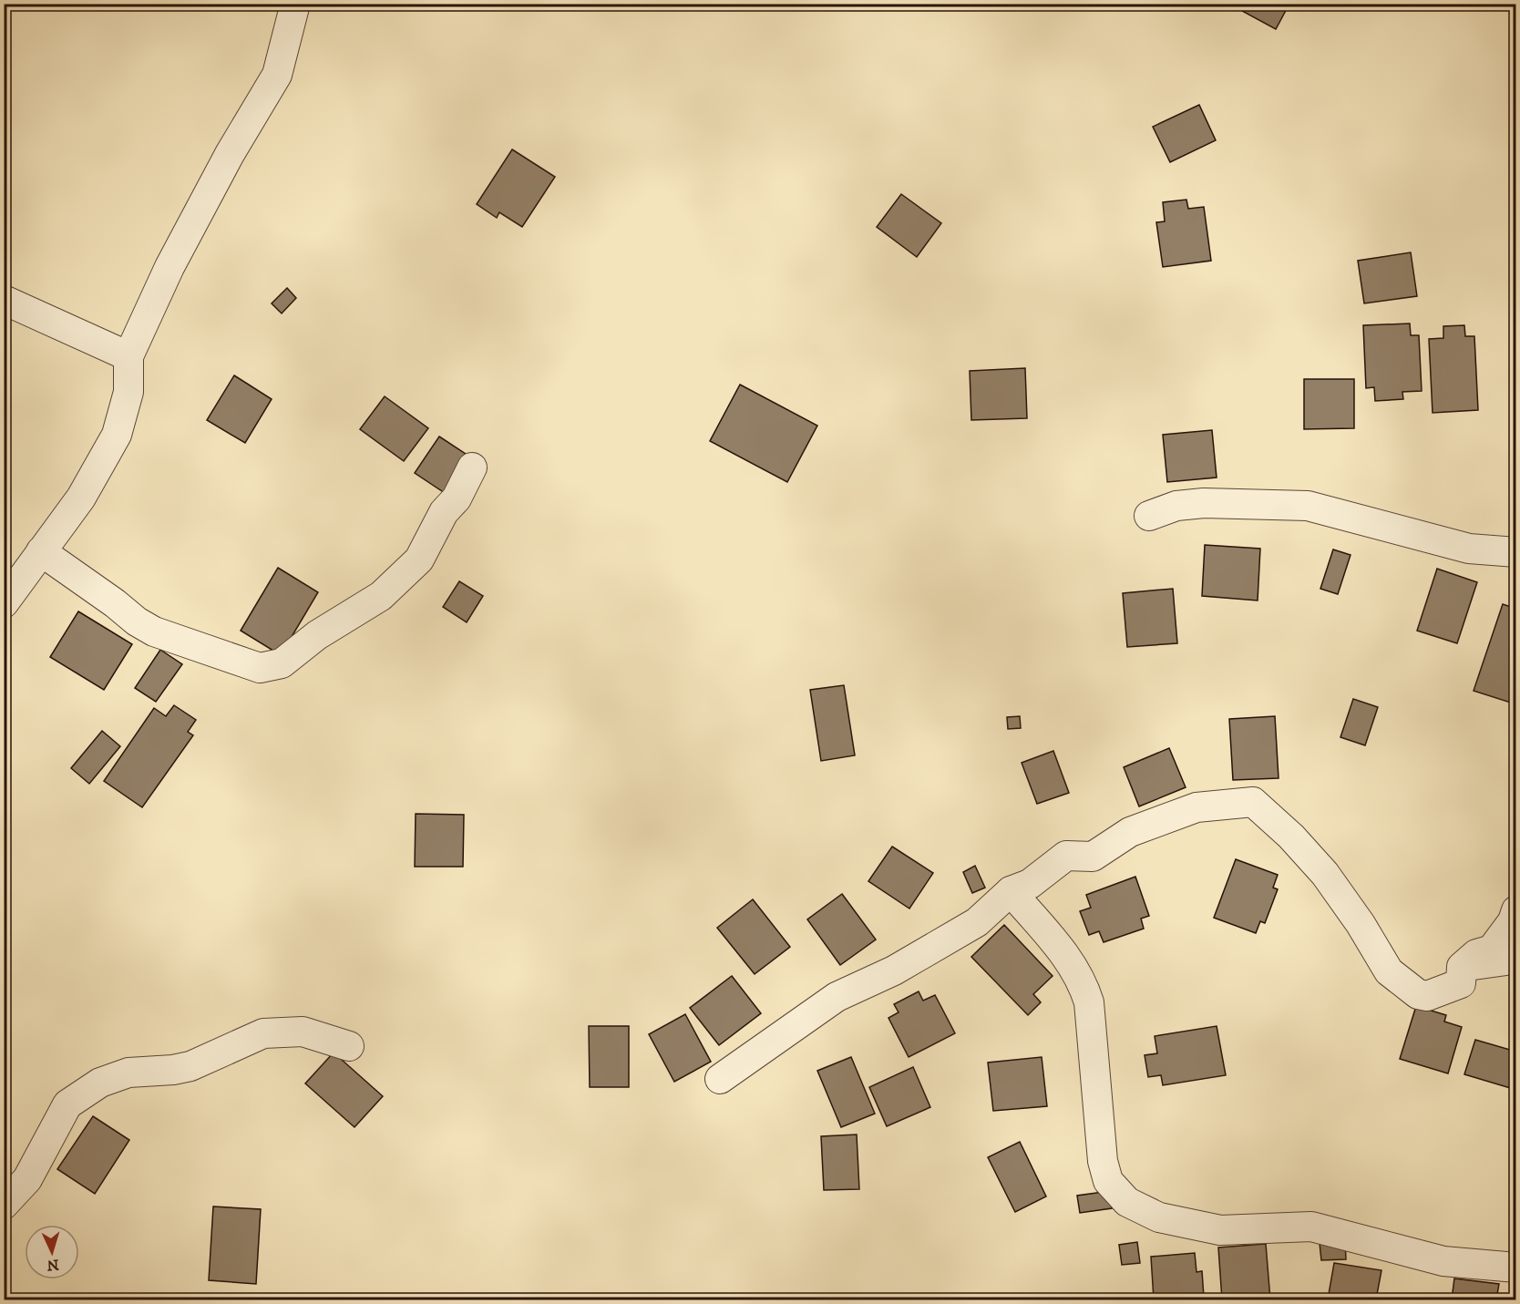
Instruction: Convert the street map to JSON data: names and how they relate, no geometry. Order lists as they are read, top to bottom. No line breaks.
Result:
{"north":"bottom"}
